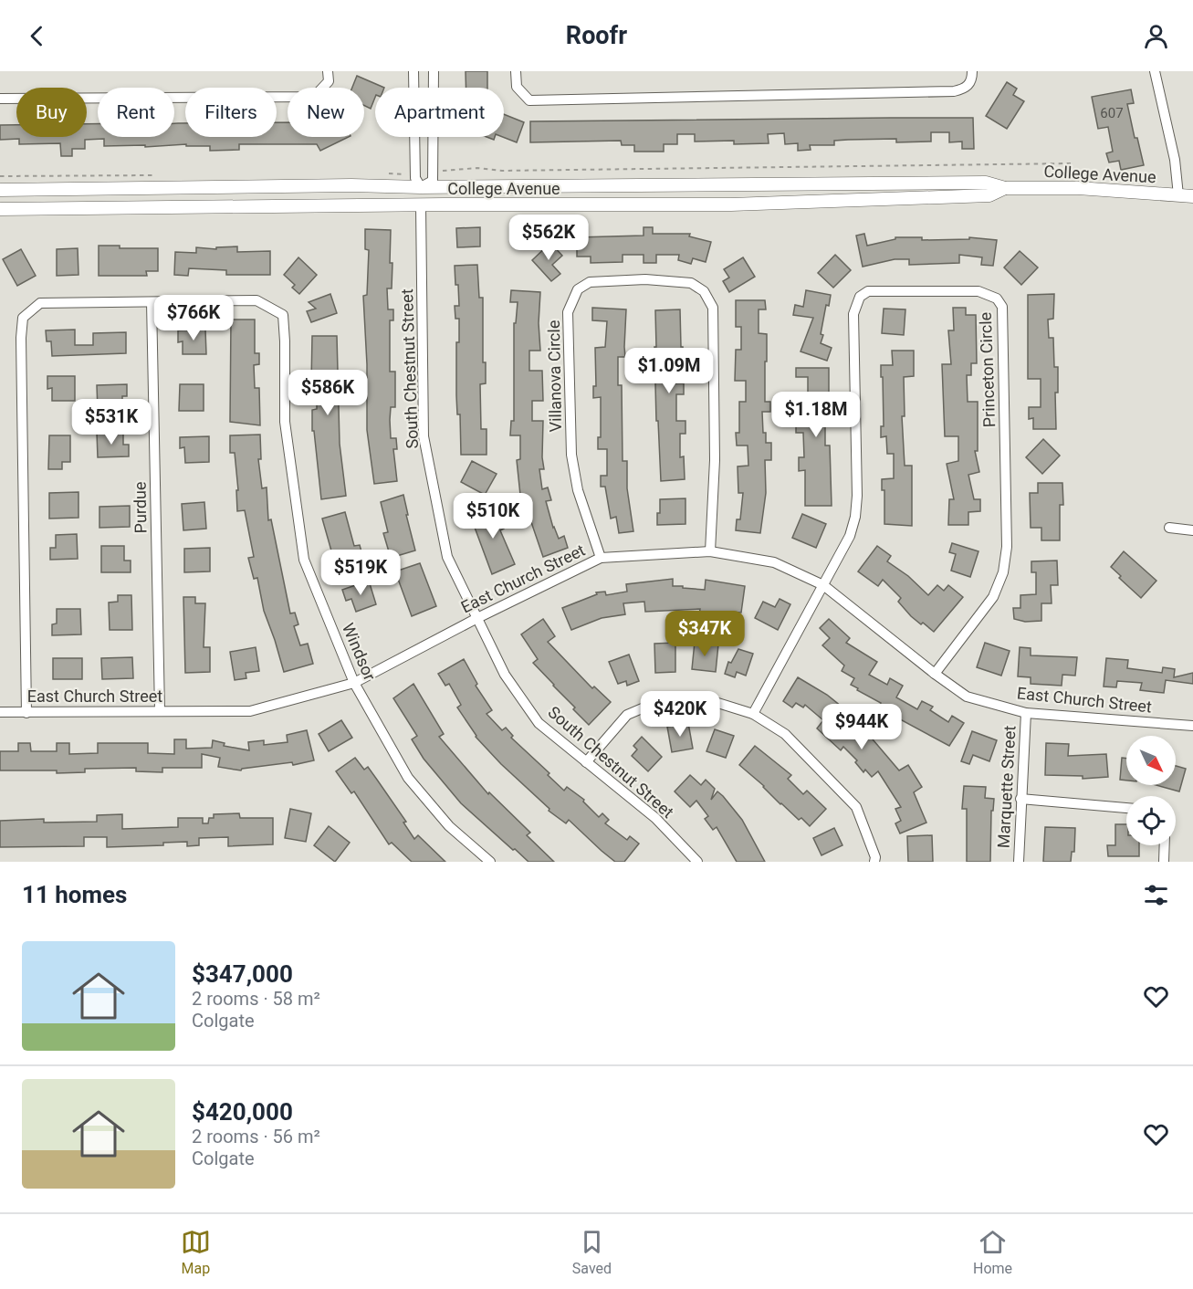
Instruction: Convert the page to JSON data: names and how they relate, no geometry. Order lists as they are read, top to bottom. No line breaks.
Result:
{"streets":{"main road":["College Avenue"],"street":["South Chestnut Street","Princeton Circle","Villanova Circle","Purdue","East Church Street","Windsor","Marquette Street"]},"crossings":[["College Avenue","South Chestnut Street"],["South Chestnut Street","East Church Street"],["Princeton Circle","East Church Street"],["Villanova Circle","East Church Street"],["Purdue","East Church Street"],["Purdue","Windsor"],["East Church Street","Windsor"],["East Church Street","Marquette Street"]],"house_numbers":["607"],"north":"bottom right","page":{"header":"Roofr","chip":["Buy","Rent","Filters","New","Apartment"],"price":["$562K","$766K","$1.09M","$586K","$1.18M","$531K","$510K","$519K","$347K","$420K","$944K"],"heading":"11 homes","list":[{"name":"$347,000","note":"2 rooms · 58 m² · Colgate"},{"name":"$420,000","note":"2 rooms · 56 m² · Colgate"}],"tabs":["Map","Saved","Home"]}}
